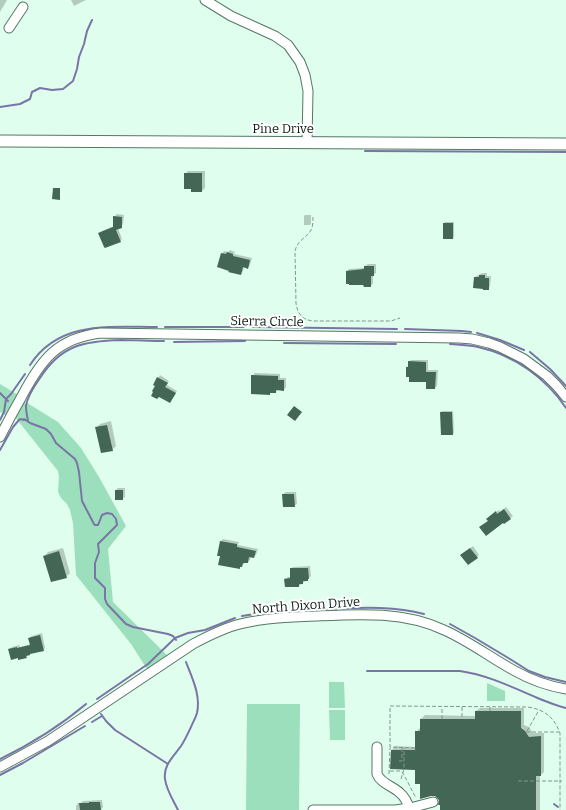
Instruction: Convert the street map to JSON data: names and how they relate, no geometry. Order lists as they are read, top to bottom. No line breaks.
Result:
{"streets":{"main road":["Pine Drive"],"street":["Sierra Circle","North Dixon Drive"]}}
